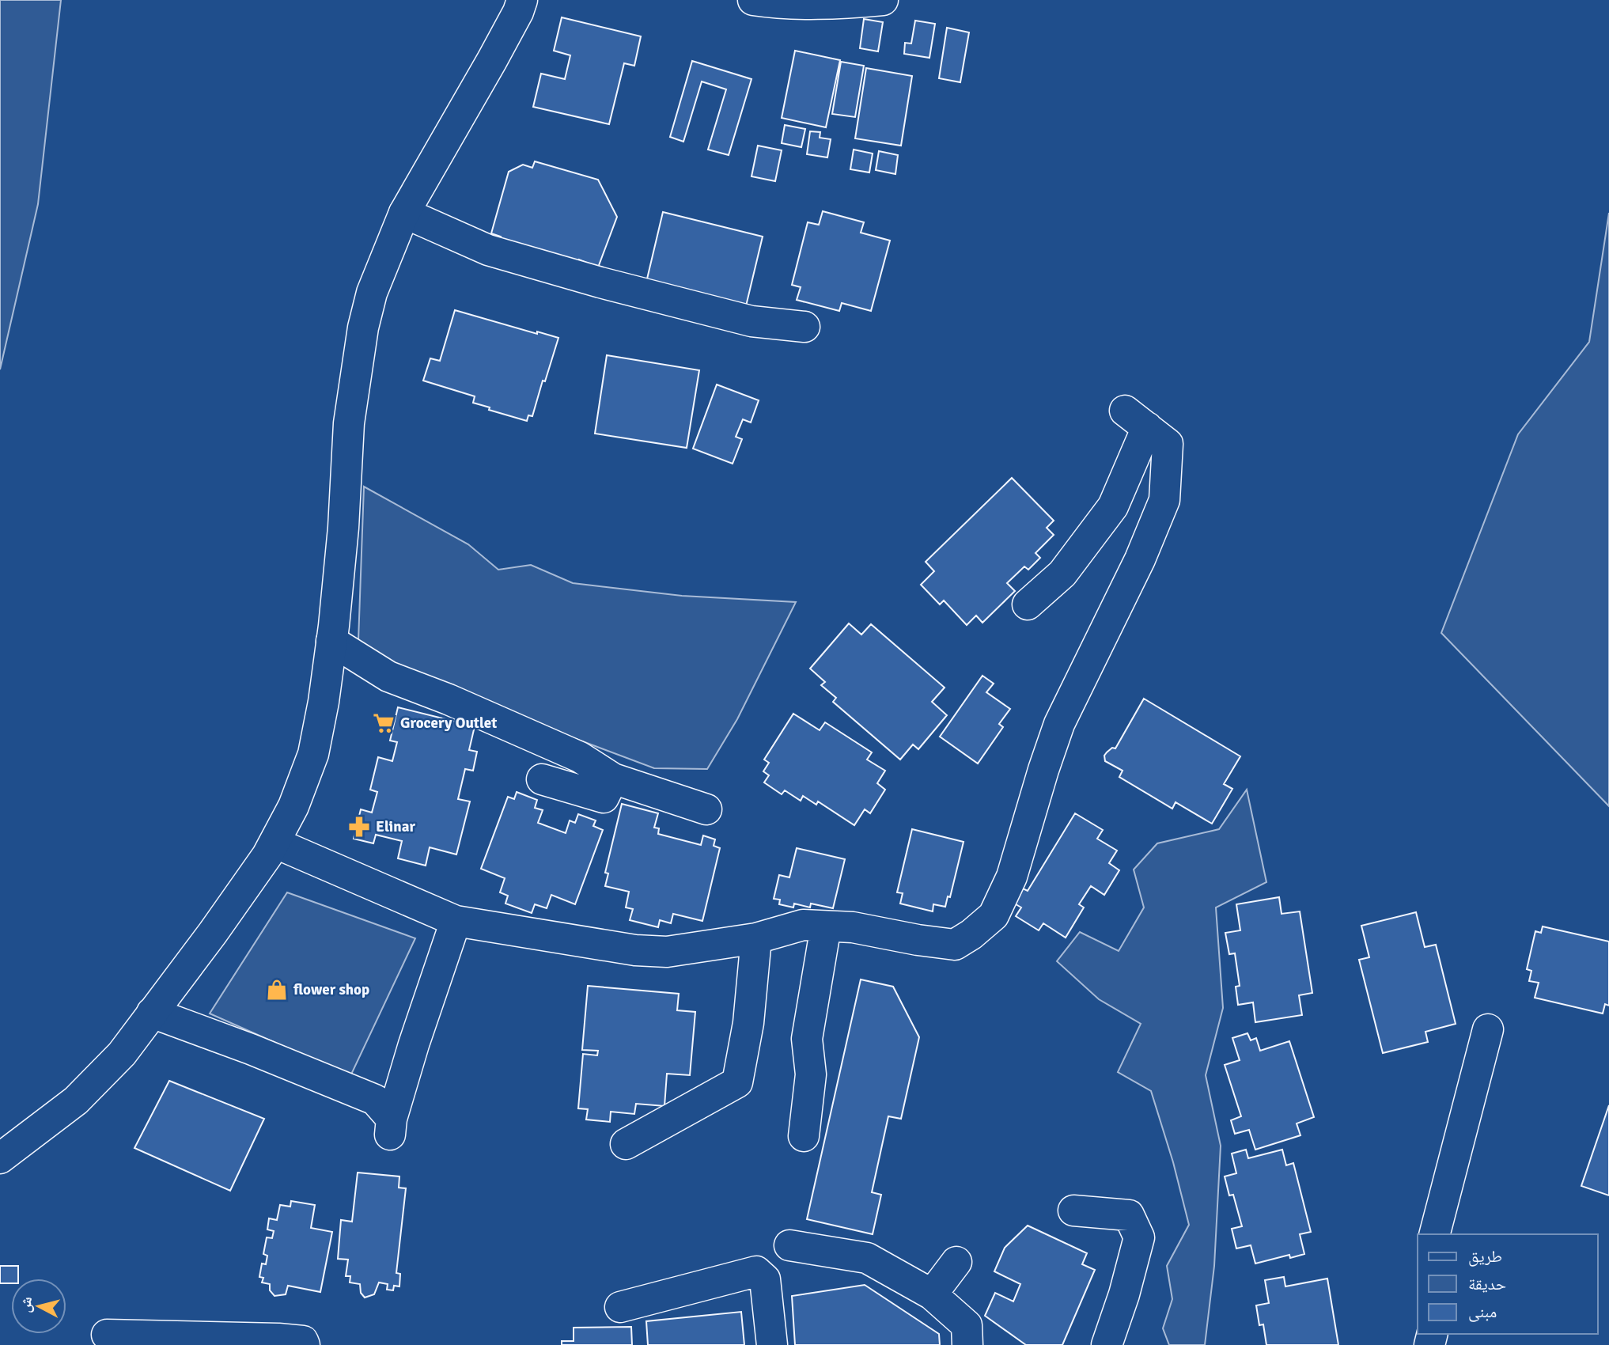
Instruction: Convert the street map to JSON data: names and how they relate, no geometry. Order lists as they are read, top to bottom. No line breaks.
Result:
{"places":{"supermarket":["Grocery Outlet"],"pharmacy":["Elinar"],"shop":["flower shop"]},"legend":["طريق","حديقة","مبنى"],"north":"left"}
